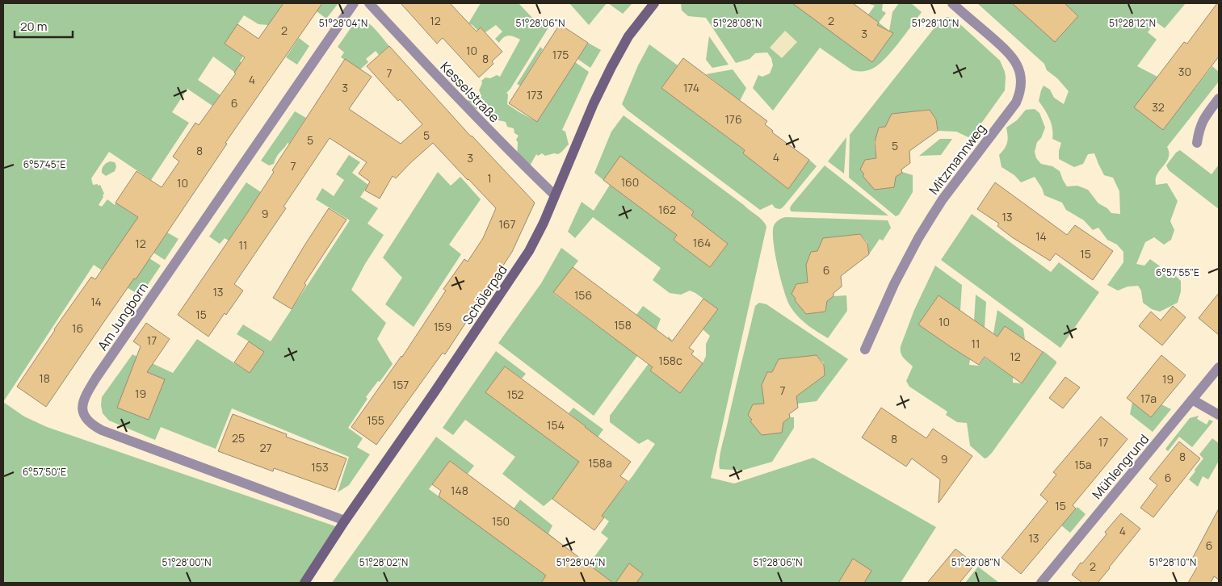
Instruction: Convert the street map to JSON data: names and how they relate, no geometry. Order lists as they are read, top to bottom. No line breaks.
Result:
{"streets":{"street":["Kesselstraße","Mitzmannweg","Schölerpad","Am Jungborn","Mühlengrund"]},"crossings":[["Kesselstraße","Schölerpad"],["Schölerpad","Am Jungborn"]],"house_numbers":["12","2","2","3","10","175","8","30","7","4","3","174","173","6","32","176","5","5","5","8","4","3","7","1","160","10","162","9","13","167","14","164","12","11","15","6","13","156","14","15","10","158","159","16","17","11","12","158c","18","19","157","7","19","152","17a","155","154","25","8","17","27","8","9","158a","15a","153","6","148","15","150","4","13","6","2"],"scale_bar":"20 m","coordinates":["51°28'04\"N","51°28'06\"N","51°28'08\"N","51°28'10\"N","51°28'12\"N","6°57'45\"E","6°57'55\"E","6°57'50\"E","51°28'00\"N","51°28'02\"N"]}
